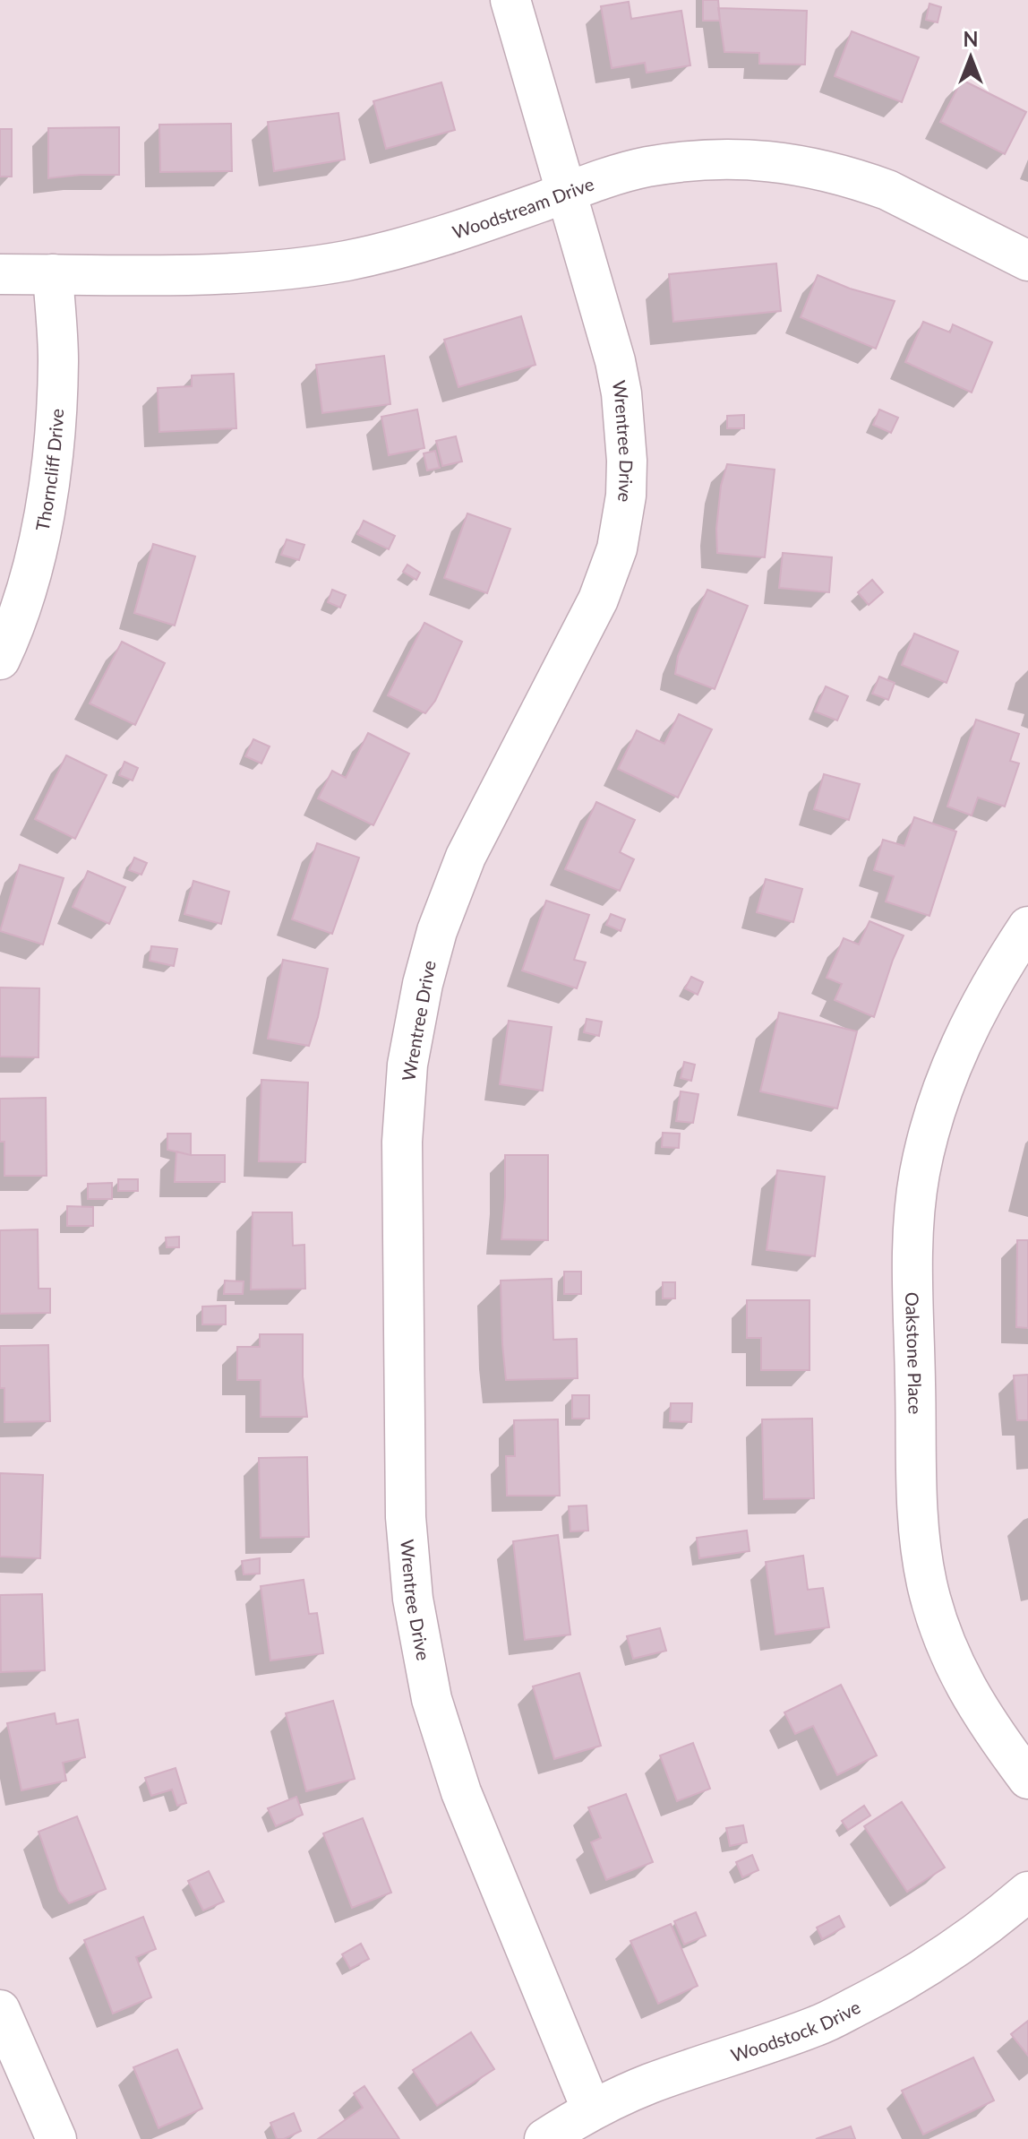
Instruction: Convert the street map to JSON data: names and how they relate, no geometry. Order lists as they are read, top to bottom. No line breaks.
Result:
{"streets":{"street":["Woodstream Drive","Wrentree Drive","Thorncliff Drive","Oakstone Place","Woodstock Drive"]},"crossings":[["Woodstream Drive","Wrentree Drive"],["Woodstream Drive","Thorncliff Drive"],["Wrentree Drive","Woodstock Drive"]],"north":"top"}
